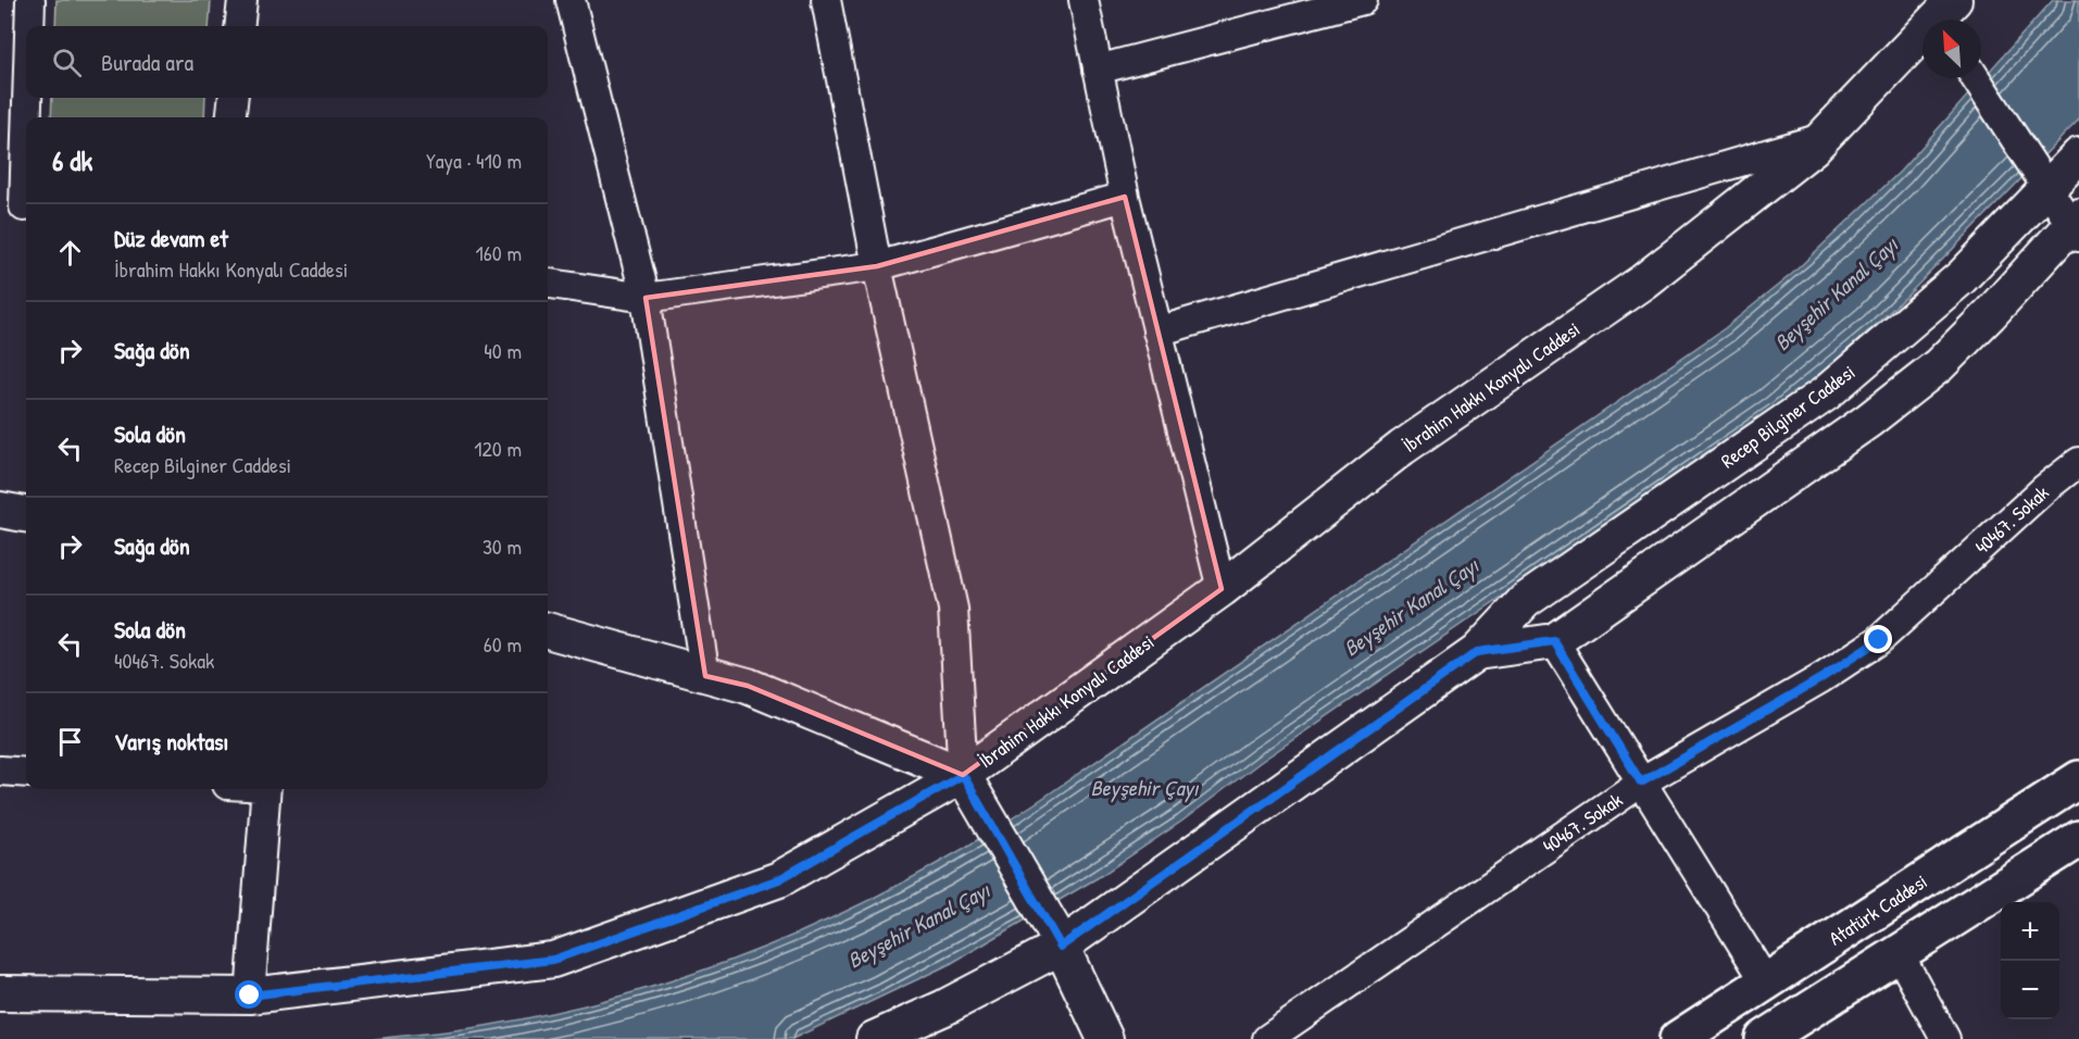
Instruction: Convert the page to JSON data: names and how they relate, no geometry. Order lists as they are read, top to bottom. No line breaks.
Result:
{"streets":{"main road":["Atatürk Caddesi"],"street":["İbrahim Hakkı Konyalı Caddesi","Recep Bilginer Caddesi","40467. Sokak"]},"water":["Beyşehir Kanal Çayı","Beyşehir Çayı"],"north":"top left","page":{"search":"Burada ara","heading":["6 dk","Yaya · 410 m"],"list":[["Düz devam et","İbrahim Hakkı Konyalı Caddesi","160 m"],["Sağa dön","40 m"],["Sola dön","Recep Bilginer Caddesi","120 m"],["Sağa dön","30 m"],["Sola dön","40467. Sokak","60 m"],"Varış noktası"],"map_buttons":["+","−"]}}
